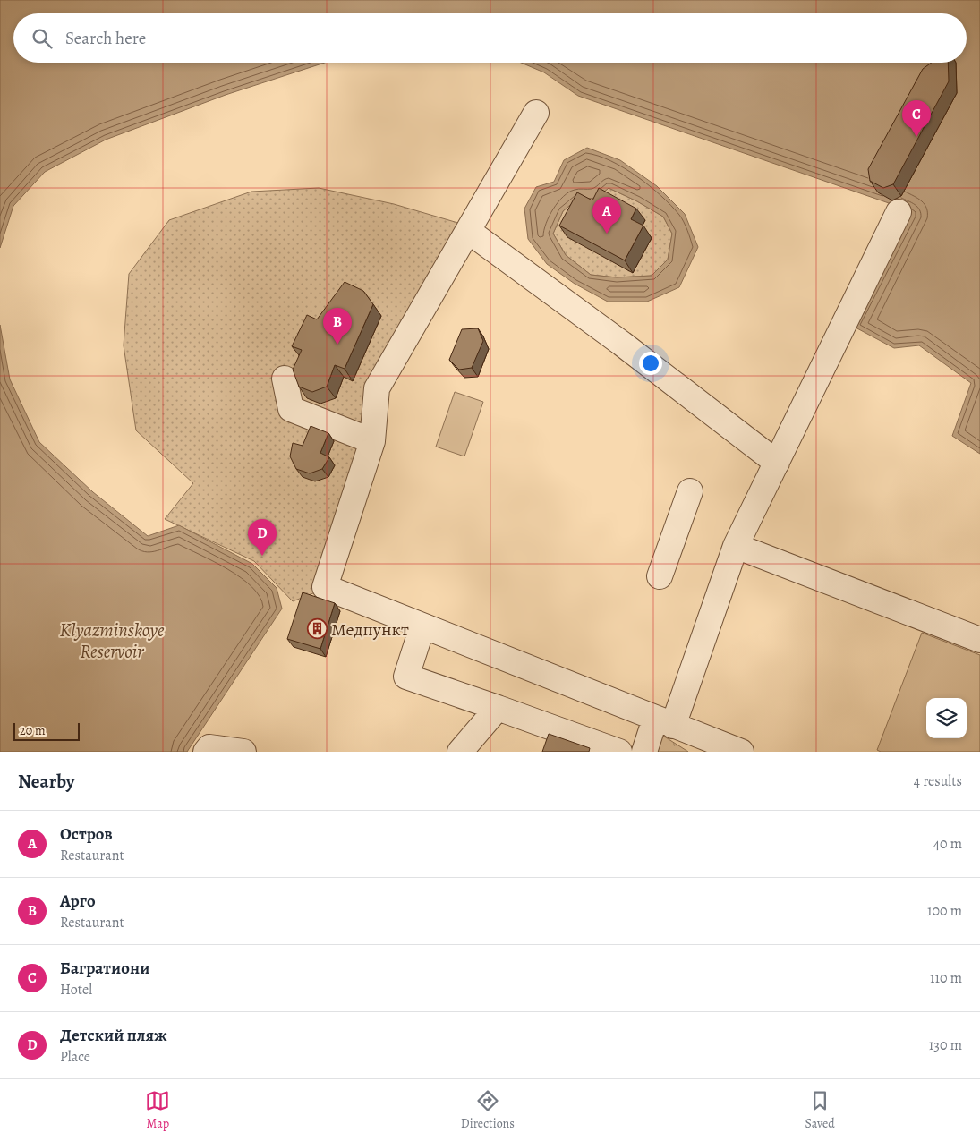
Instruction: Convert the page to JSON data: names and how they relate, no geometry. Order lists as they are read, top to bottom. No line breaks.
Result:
{"water":["Klyazminskoye Reservoir"],"places":{"building":["Медпункт"]},"scale_bar":"20 m","page":{"search":"Search here","pins":["C","A","B","D"],"scale":"20 m","heading":["Nearby","4 results"],"list":[{"mark":"A","name":"Остров","note":"Restaurant","value":"40 m"},{"mark":"B","name":"Арго","note":"Restaurant","value":"100 m"},{"mark":"C","name":"Багратиони","note":"Hotel","value":"110 m"},{"mark":"D","name":"Детский пляж","note":"Place","value":"130 m"}],"nav":["Map","Directions","Saved"]}}
